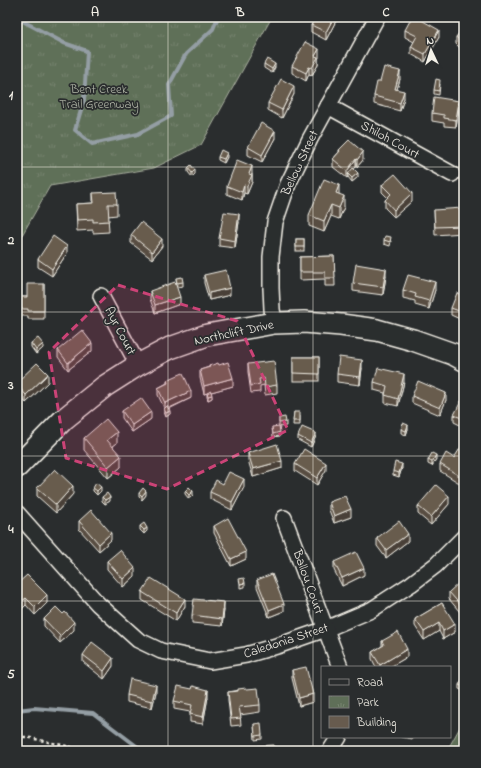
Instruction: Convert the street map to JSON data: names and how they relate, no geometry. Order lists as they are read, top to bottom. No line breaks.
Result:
{"streets":{"street":["Shiloh Court","Bellow Street","Ayr Court","Northclift Drive","Ballou Court","Caledonia Street"]},"crossings":[["Shiloh Court","Bellow Street"],["Bellow Street","Northclift Drive"],["Ayr Court","Northclift Drive"],["Ballou Court","Caledonia Street"]],"parks":["Bent Creek Trail Greenway"],"legend":["Road","Park","Building"],"north":"top","grid":{"columns":["A","B","C"],"rows":["1","2","3","4","5"]}}
